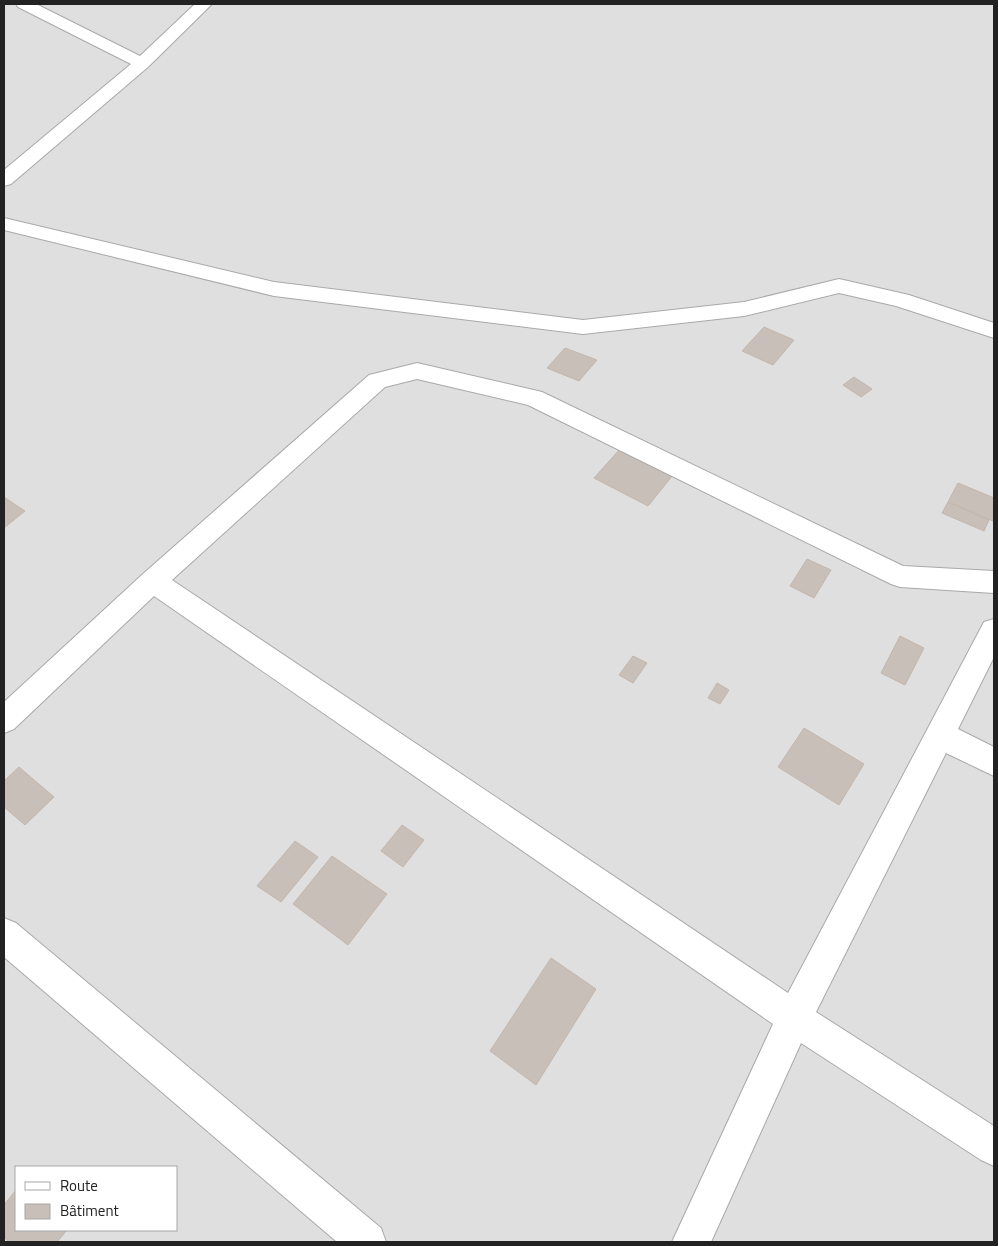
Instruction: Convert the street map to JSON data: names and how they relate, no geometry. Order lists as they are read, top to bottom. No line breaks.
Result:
{"legend":["Route","Bâtiment"]}
